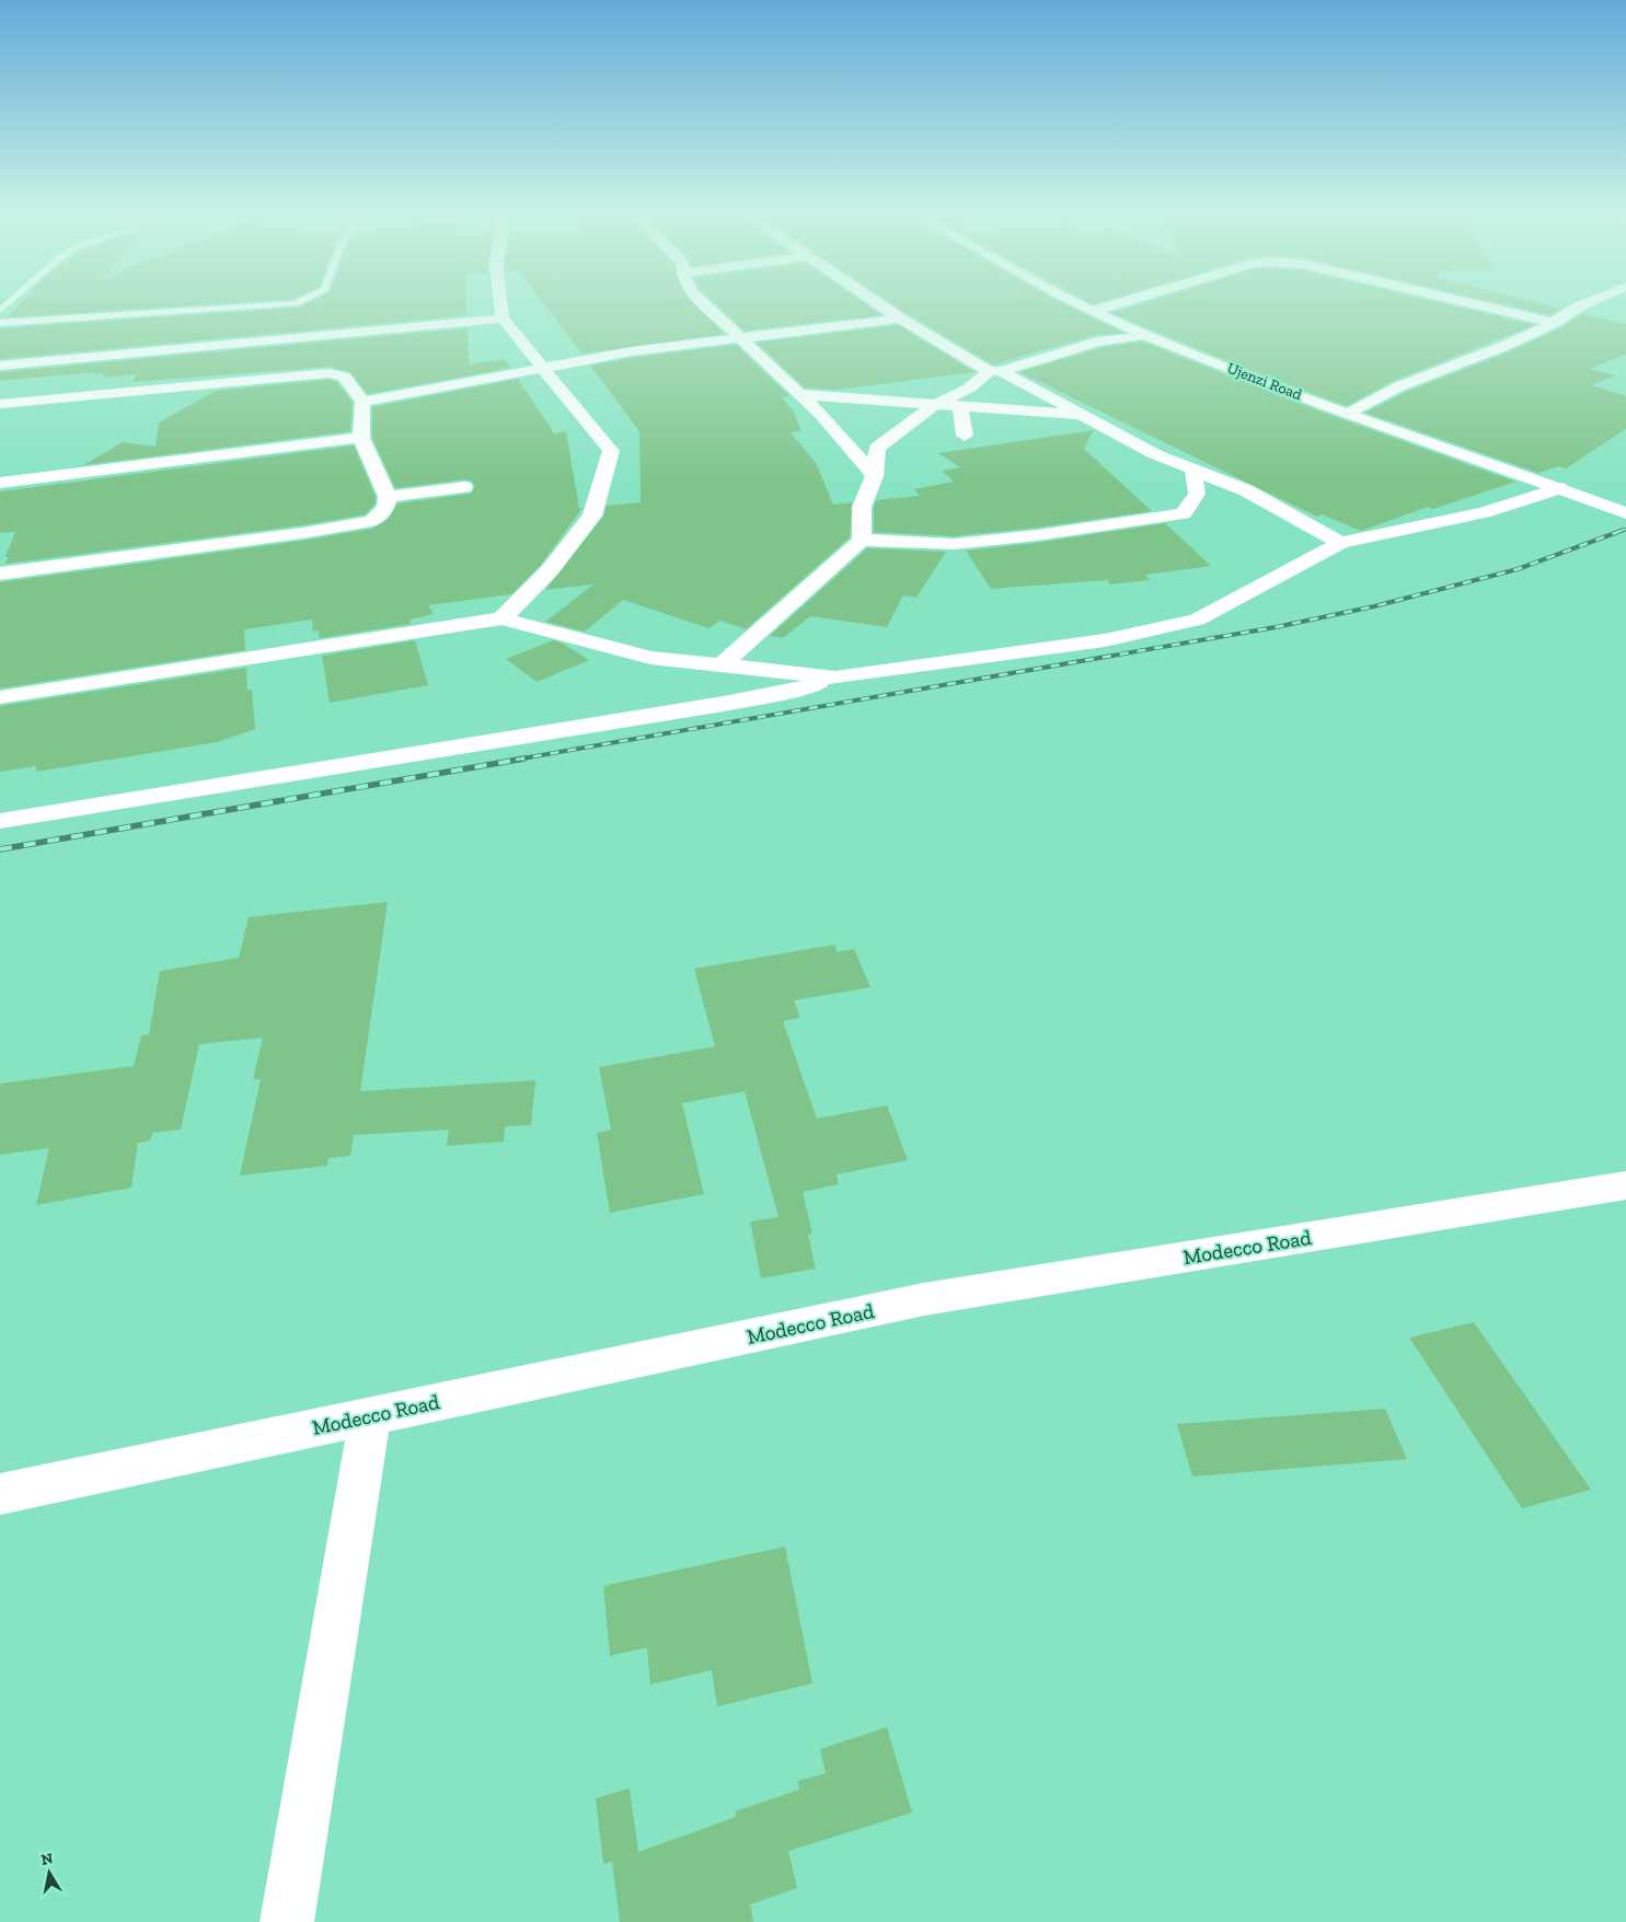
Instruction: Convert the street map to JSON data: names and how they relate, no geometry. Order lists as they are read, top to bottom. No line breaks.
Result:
{"streets":{"street":["Ujenzi Road","Modecco Road"]},"north":"top"}
